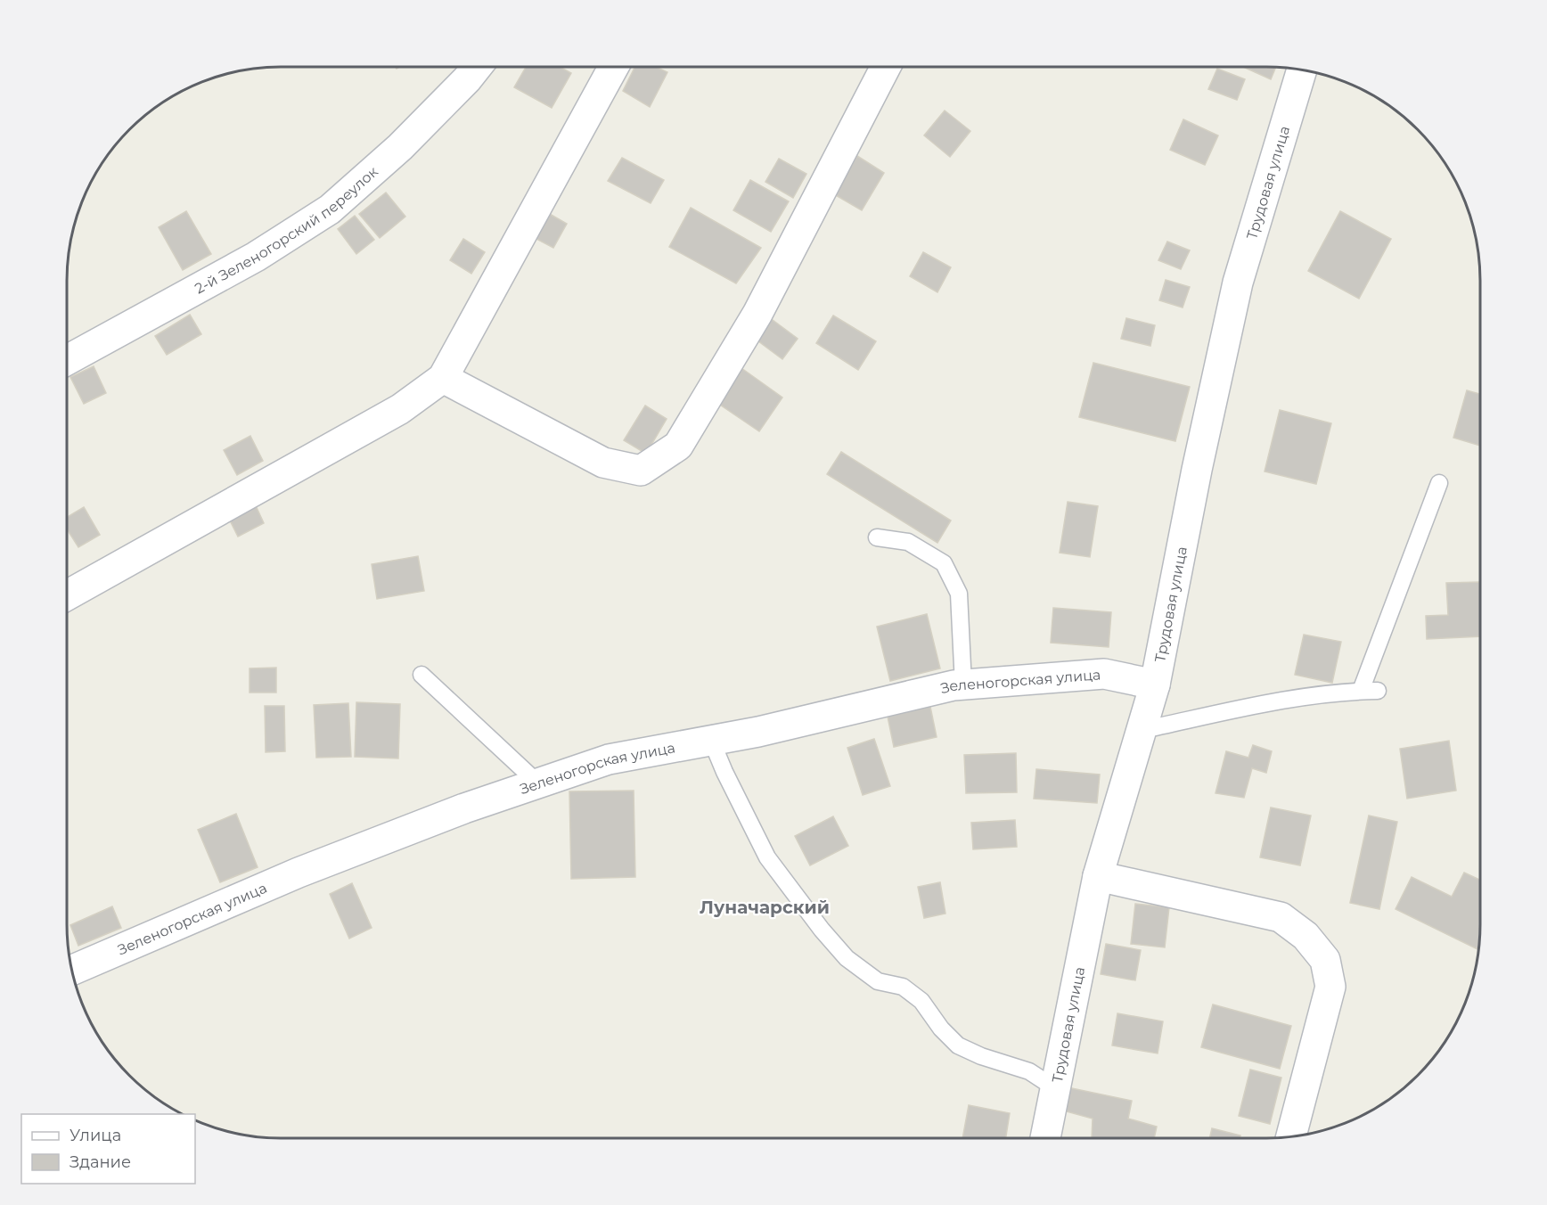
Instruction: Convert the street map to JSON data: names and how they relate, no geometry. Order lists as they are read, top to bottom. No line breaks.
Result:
{"streets":{"street":["Трудовая улица","2-й Зеленогорский переулок","Зеленогорская улица"]},"crossings":[["Трудовая улица","Зеленогорская улица"]],"districts":["Луначарский"],"legend":["Улица","Здание"]}
